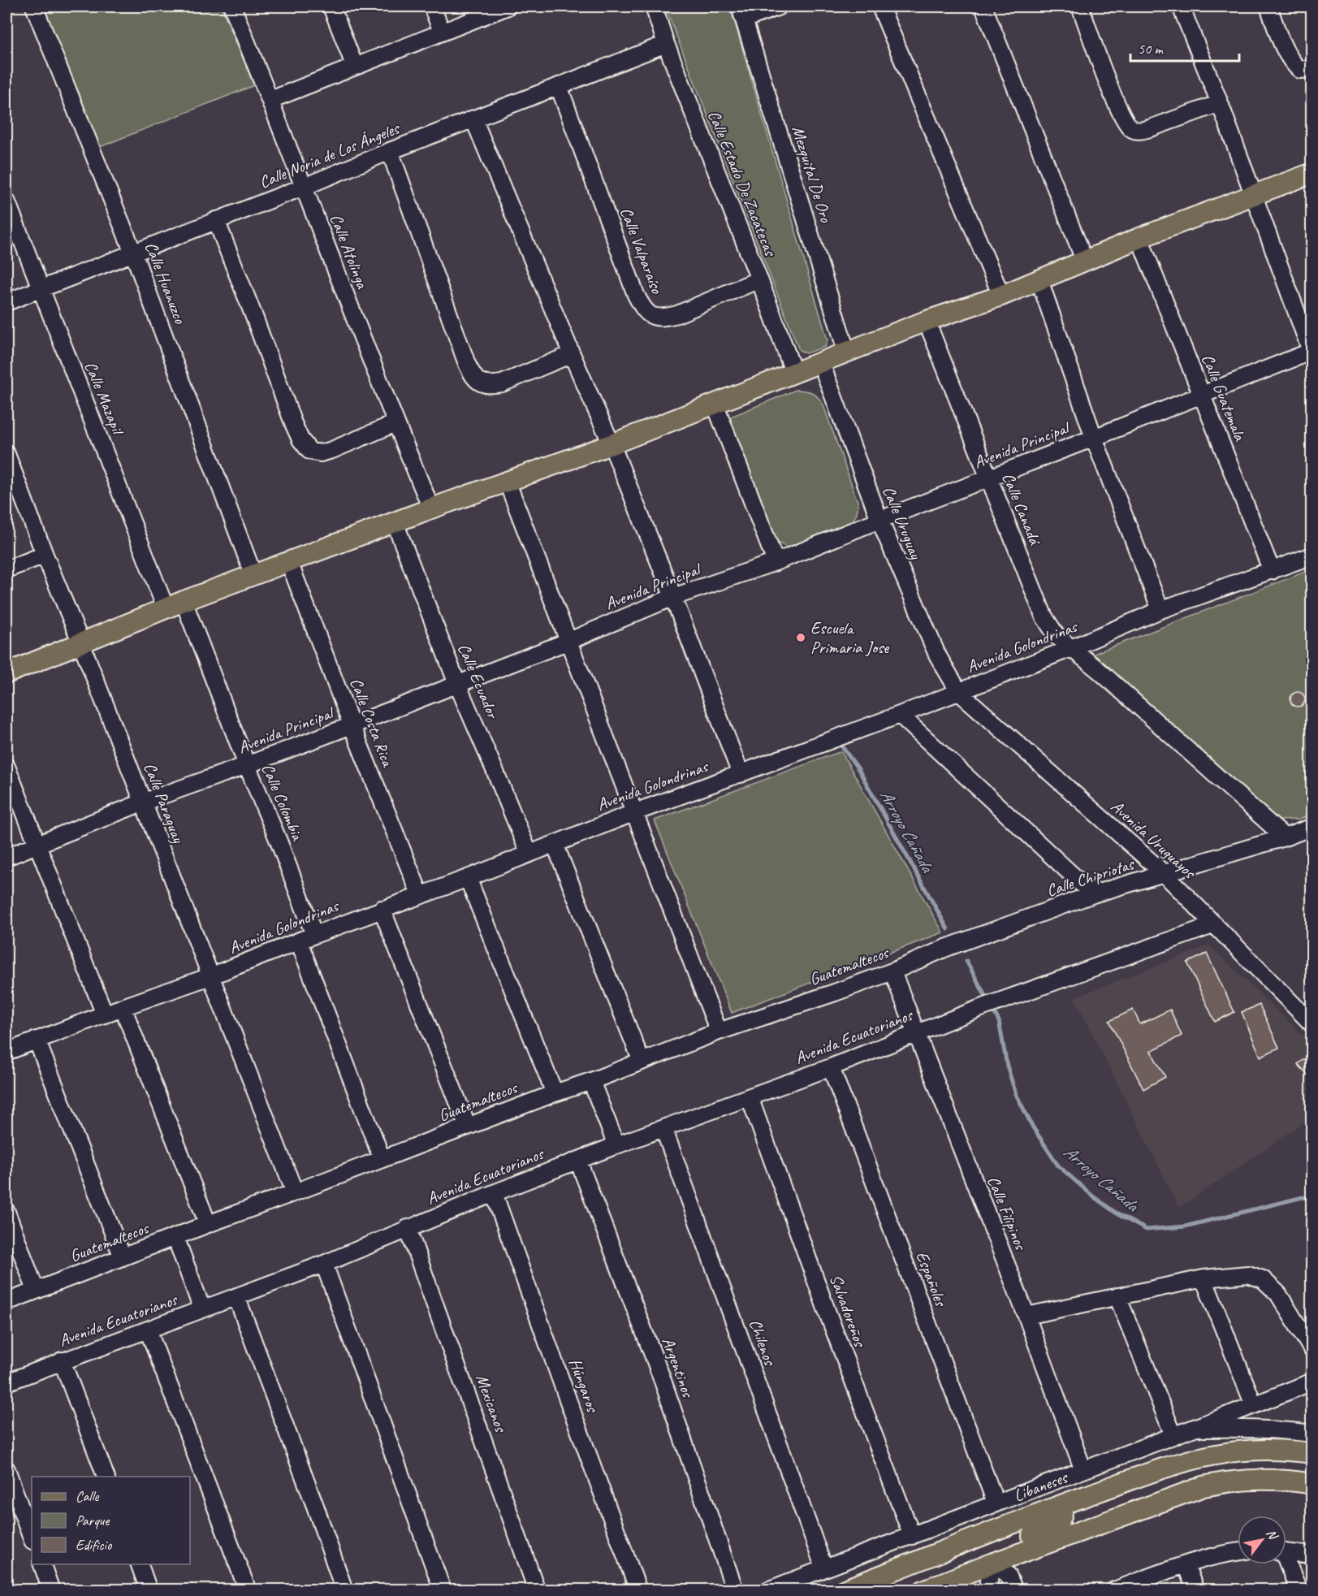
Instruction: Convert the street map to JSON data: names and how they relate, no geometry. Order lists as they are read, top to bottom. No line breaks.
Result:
{"streets":{"main road":["Libaneses"],"street":["Calle Noria de Los Ángeles","Mezquital De Oro","Calle Estado De Zacatecas","Calle Valparaíso","Calle Atolinga","Calle Huanuzco","Calle Mazapil","Calle Guatemala","Avenida Principal","Calle Canadá","Calle Uruguay","Avenida Golondrinas","Calle Ecuador","Calle Costa Rica","Calle Colombia","Calle Paraguay","Avenida Uruguayos","Calle Chipriotas","Guatemaltecos","Avenida Ecuatorianos","Calle Filipinos","Españoles","Salvadoreños","Chilenos","Argentinos","Húngaros","Mexicanos"]},"crossings":[["Calle Noria de Los Ángeles","Calle Estado De Zacatecas"],["Calle Noria de Los Ángeles","Calle Valparaíso"],["Calle Noria de Los Ángeles","Calle Atolinga"],["Calle Noria de Los Ángeles","Calle Huanuzco"],["Calle Noria de Los Ángeles","Calle Mazapil"],["Calle Estado De Zacatecas","Calle Valparaíso"],["Calle Guatemala","Avenida Principal"],["Calle Guatemala","Avenida Golondrinas"],["Avenida Principal","Calle Canadá"],["Avenida Principal","Calle Uruguay"],["Avenida Principal","Calle Ecuador"],["Avenida Principal","Calle Costa Rica"],["Avenida Principal","Calle Colombia"],["Avenida Principal","Calle Paraguay"],["Calle Canadá","Avenida Golondrinas"],["Calle Canadá","Calle Chipriotas"],["Calle Uruguay","Avenida Golondrinas"],["Calle Uruguay","Avenida Uruguayos"],["Avenida Golondrinas","Calle Ecuador"],["Avenida Golondrinas","Calle Costa Rica"],["Avenida Golondrinas","Calle Colombia"],["Avenida Golondrinas","Calle Paraguay"],["Avenida Golondrinas","Avenida Uruguayos"],["Calle Paraguay","Guatemaltecos"],["Avenida Uruguayos","Calle Chipriotas"],["Avenida Uruguayos","Avenida Ecuatorianos"],["Calle Chipriotas","Guatemaltecos"],["Guatemaltecos","Calle Filipinos"],["Avenida Ecuatorianos","Calle Filipinos"],["Avenida Ecuatorianos","Españoles"],["Avenida Ecuatorianos","Salvadoreños"],["Avenida Ecuatorianos","Chilenos"],["Avenida Ecuatorianos","Argentinos"],["Avenida Ecuatorianos","Húngaros"],["Avenida Ecuatorianos","Mexicanos"],["Calle Filipinos","Libaneses"],["Españoles","Libaneses"],["Salvadoreños","Libaneses"],["Chilenos","Libaneses"]],"water":["Arroyo Cañada"],"places":["Escuela Primaria Jose"],"legend":["Calle","Parque","Edificio"],"scale_bar":"50 m","north":"top right"}
